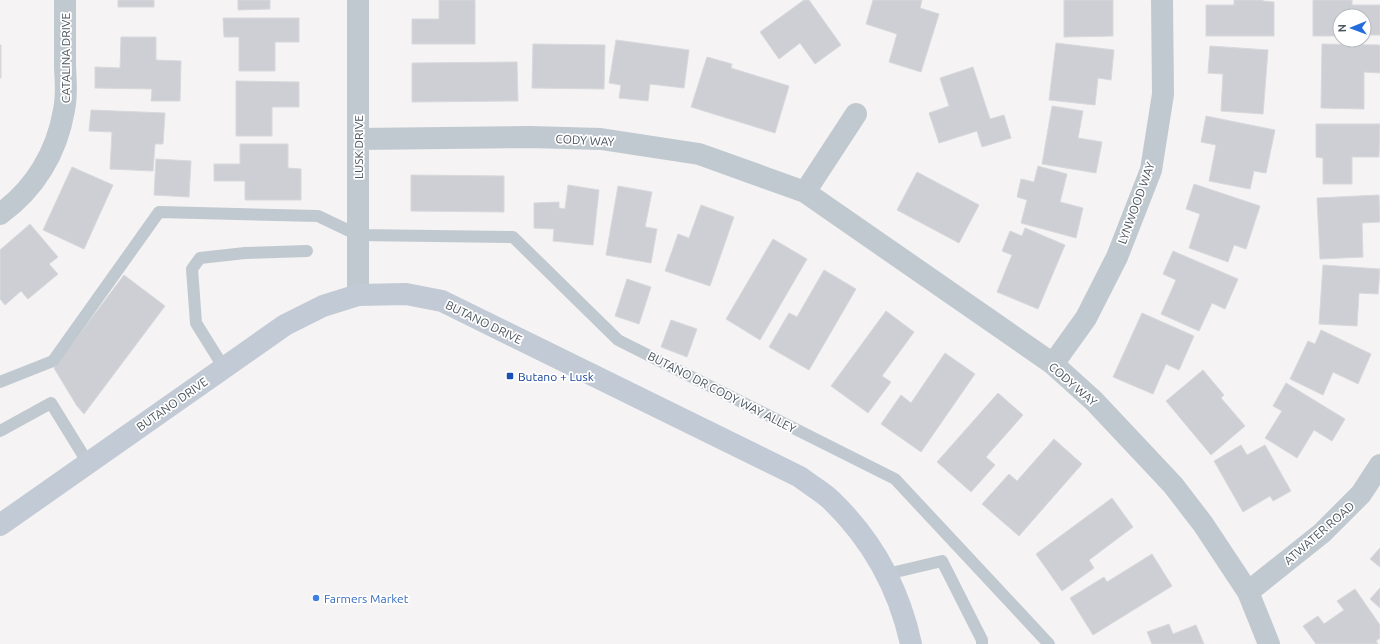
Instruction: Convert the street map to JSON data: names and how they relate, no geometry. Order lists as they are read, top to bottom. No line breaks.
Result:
{"streets":{"street":["CATALINA DRIVE","CODY WAY","LUSK DRIVE","LYNWOOD WAY","BUTANO DRIVE","ATWATER ROAD"],"lane":["BUTANO DR CODY WAY ALLEY"]},"crossings":[["CODY WAY","LUSK DRIVE"],["CODY WAY","LYNWOOD WAY"],["CODY WAY","ATWATER ROAD"],["LUSK DRIVE","BUTANO DRIVE"],["LUSK DRIVE","BUTANO DR CODY WAY ALLEY"]],"places":{"transit":["Butano + Lusk"],"other":["Farmers Market"]},"north":"left"}
